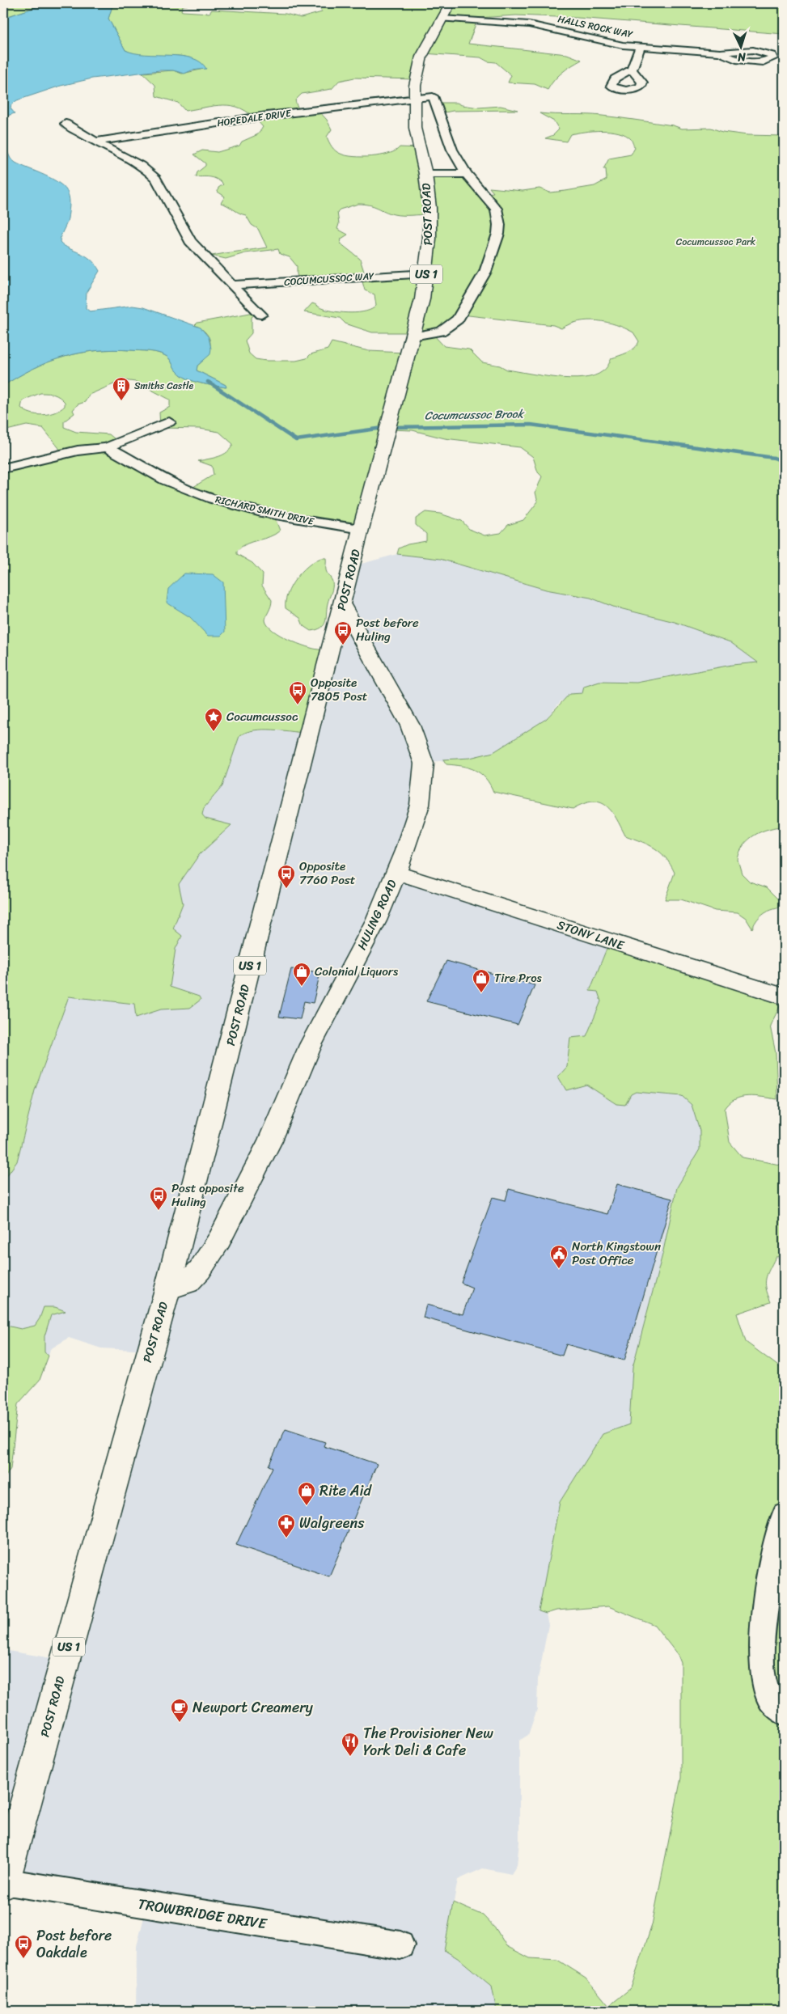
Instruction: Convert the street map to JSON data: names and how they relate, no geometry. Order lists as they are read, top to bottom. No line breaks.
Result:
{"streets":{"main road":["POST ROAD","US 1","HULING ROAD","STONY LANE"],"street":["HALLS ROCK WAY","HOPEDALE DRIVE","COCUMCUSSOC WAY","RICHARD SMITH DRIVE","TROWBRIDGE DRIVE"]},"crossings":[["HALLS ROCK WAY","POST ROAD"],["HOPEDALE DRIVE","POST ROAD"],["POST ROAD","COCUMCUSSOC WAY"],["POST ROAD","RICHARD SMITH DRIVE"],["POST ROAD","HULING ROAD"],["POST ROAD","TROWBRIDGE DRIVE"],["HULING ROAD","STONY LANE"]],"water":["Cocumcussoc Brook"],"parks":["Cocumcussoc Park"],"places":{"building":["Smiths Castle"],"bus stop":["Post before Huling","Opposite 7805 Post","Opposite 7760 Post","Post opposite Huling","Post before Oakdale"],"place":["Cocumcussoc"],"shop":["Colonial Liquors","Tire Pros","Rite Aid"],"public building":["North Kingstown Post Office"],"pharmacy":["Walgreens"],"cafe":["Newport Creamery"],"restaurant":["The Provisioner New York Deli & Cafe"]},"north":"bottom"}
